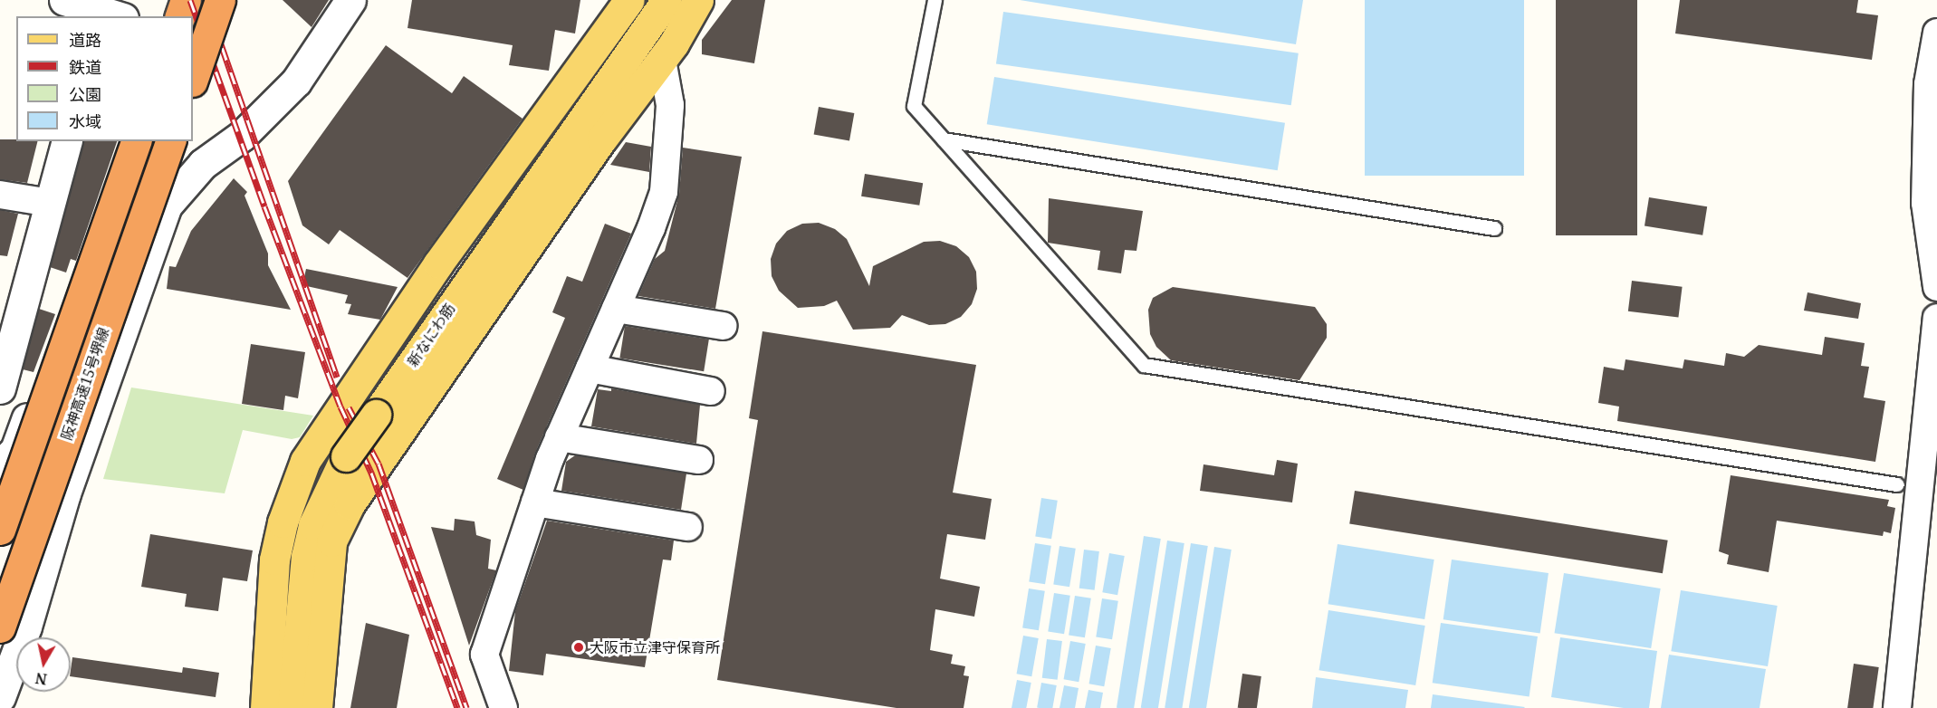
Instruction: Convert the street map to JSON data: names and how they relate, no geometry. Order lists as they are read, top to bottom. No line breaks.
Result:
{"streets":{"highway":["阪神高速15号堺線"],"main road":["新なにわ筋"]},"places":["大阪市立津守保育所"],"legend":["道路","鉄道","公園","水域"],"north":"bottom"}
